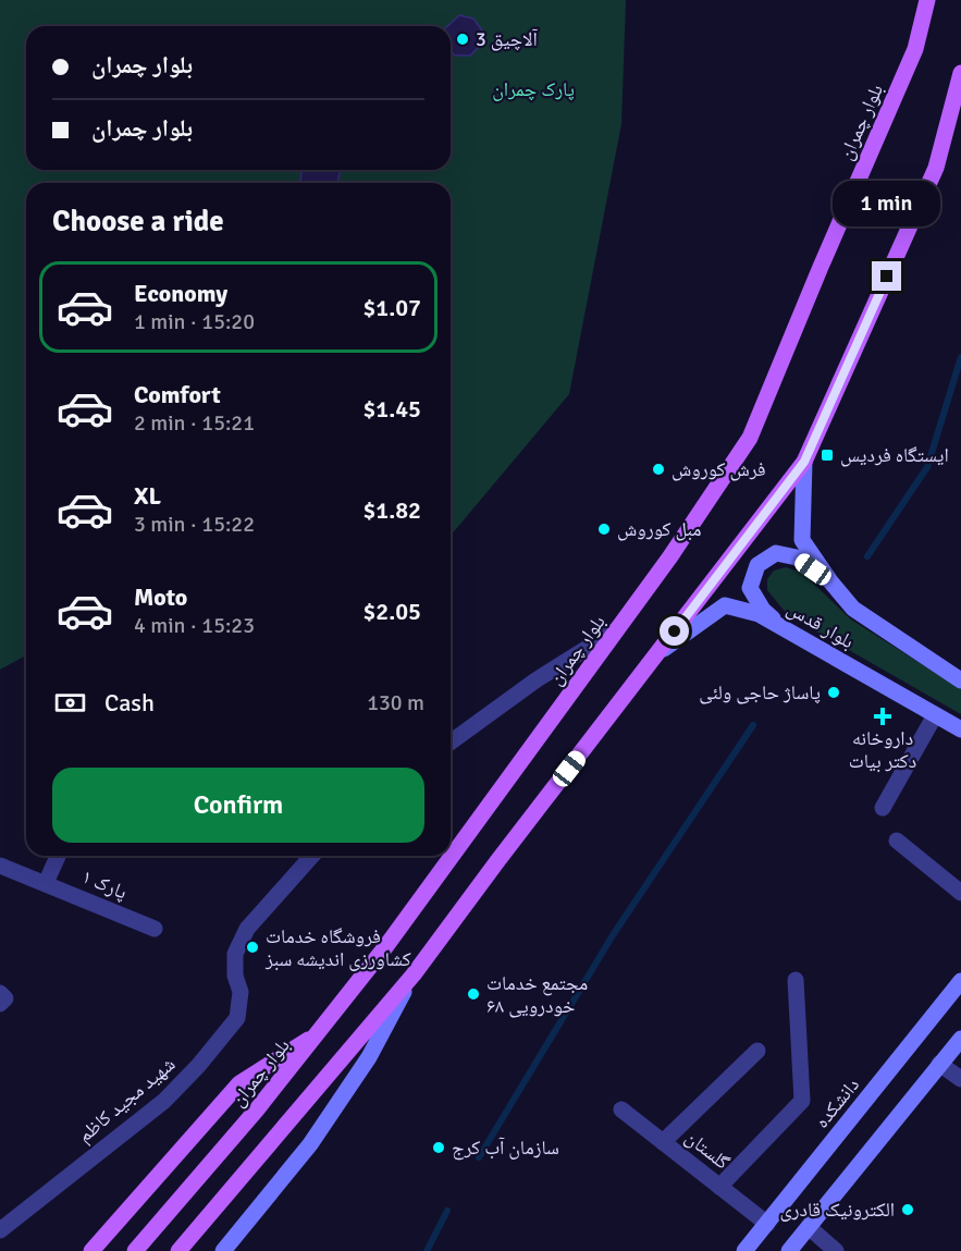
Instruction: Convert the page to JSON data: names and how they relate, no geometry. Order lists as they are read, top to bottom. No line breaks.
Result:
{"streets":{"main road":["بلوار چمران","بلوار قدس","دانشکده"],"street":["پارک ۱","شهید مجید کاظم","گلستان"]},"crossings":[["دانشکده","گلستان"]],"parks":["پارک چمران"],"places":{"other":["آلاچیق 3","فرش کوروش","مبل کوروش","پاساژ حاجی ولئی","فروشگاه خدمات کشاورزی اندیشه سبز","مجتمع خدمات خودرویی ۶۸","سازمان آب کرج","الکترونیک قادری"],"transit":["ایستگاه فردیس"],"health":["داروخانه دکتر بیات"]},"page":{"banner":["بلوار چمران","بلوار چمران"],"bubble":"1 min","heading":"Choose a ride","list":[{"name":"Economy","note":"1 min · 15:20","value":"$1.07"},{"name":"Comfort","note":"2 min · 15:21","value":"$1.45"},{"name":"XL","note":"3 min · 15:22","value":"$1.82"},{"name":"Moto","note":"4 min · 15:23","value":"$2.05"}],"pay":["Cash","130 m"],"buttons":"Confirm"}}
